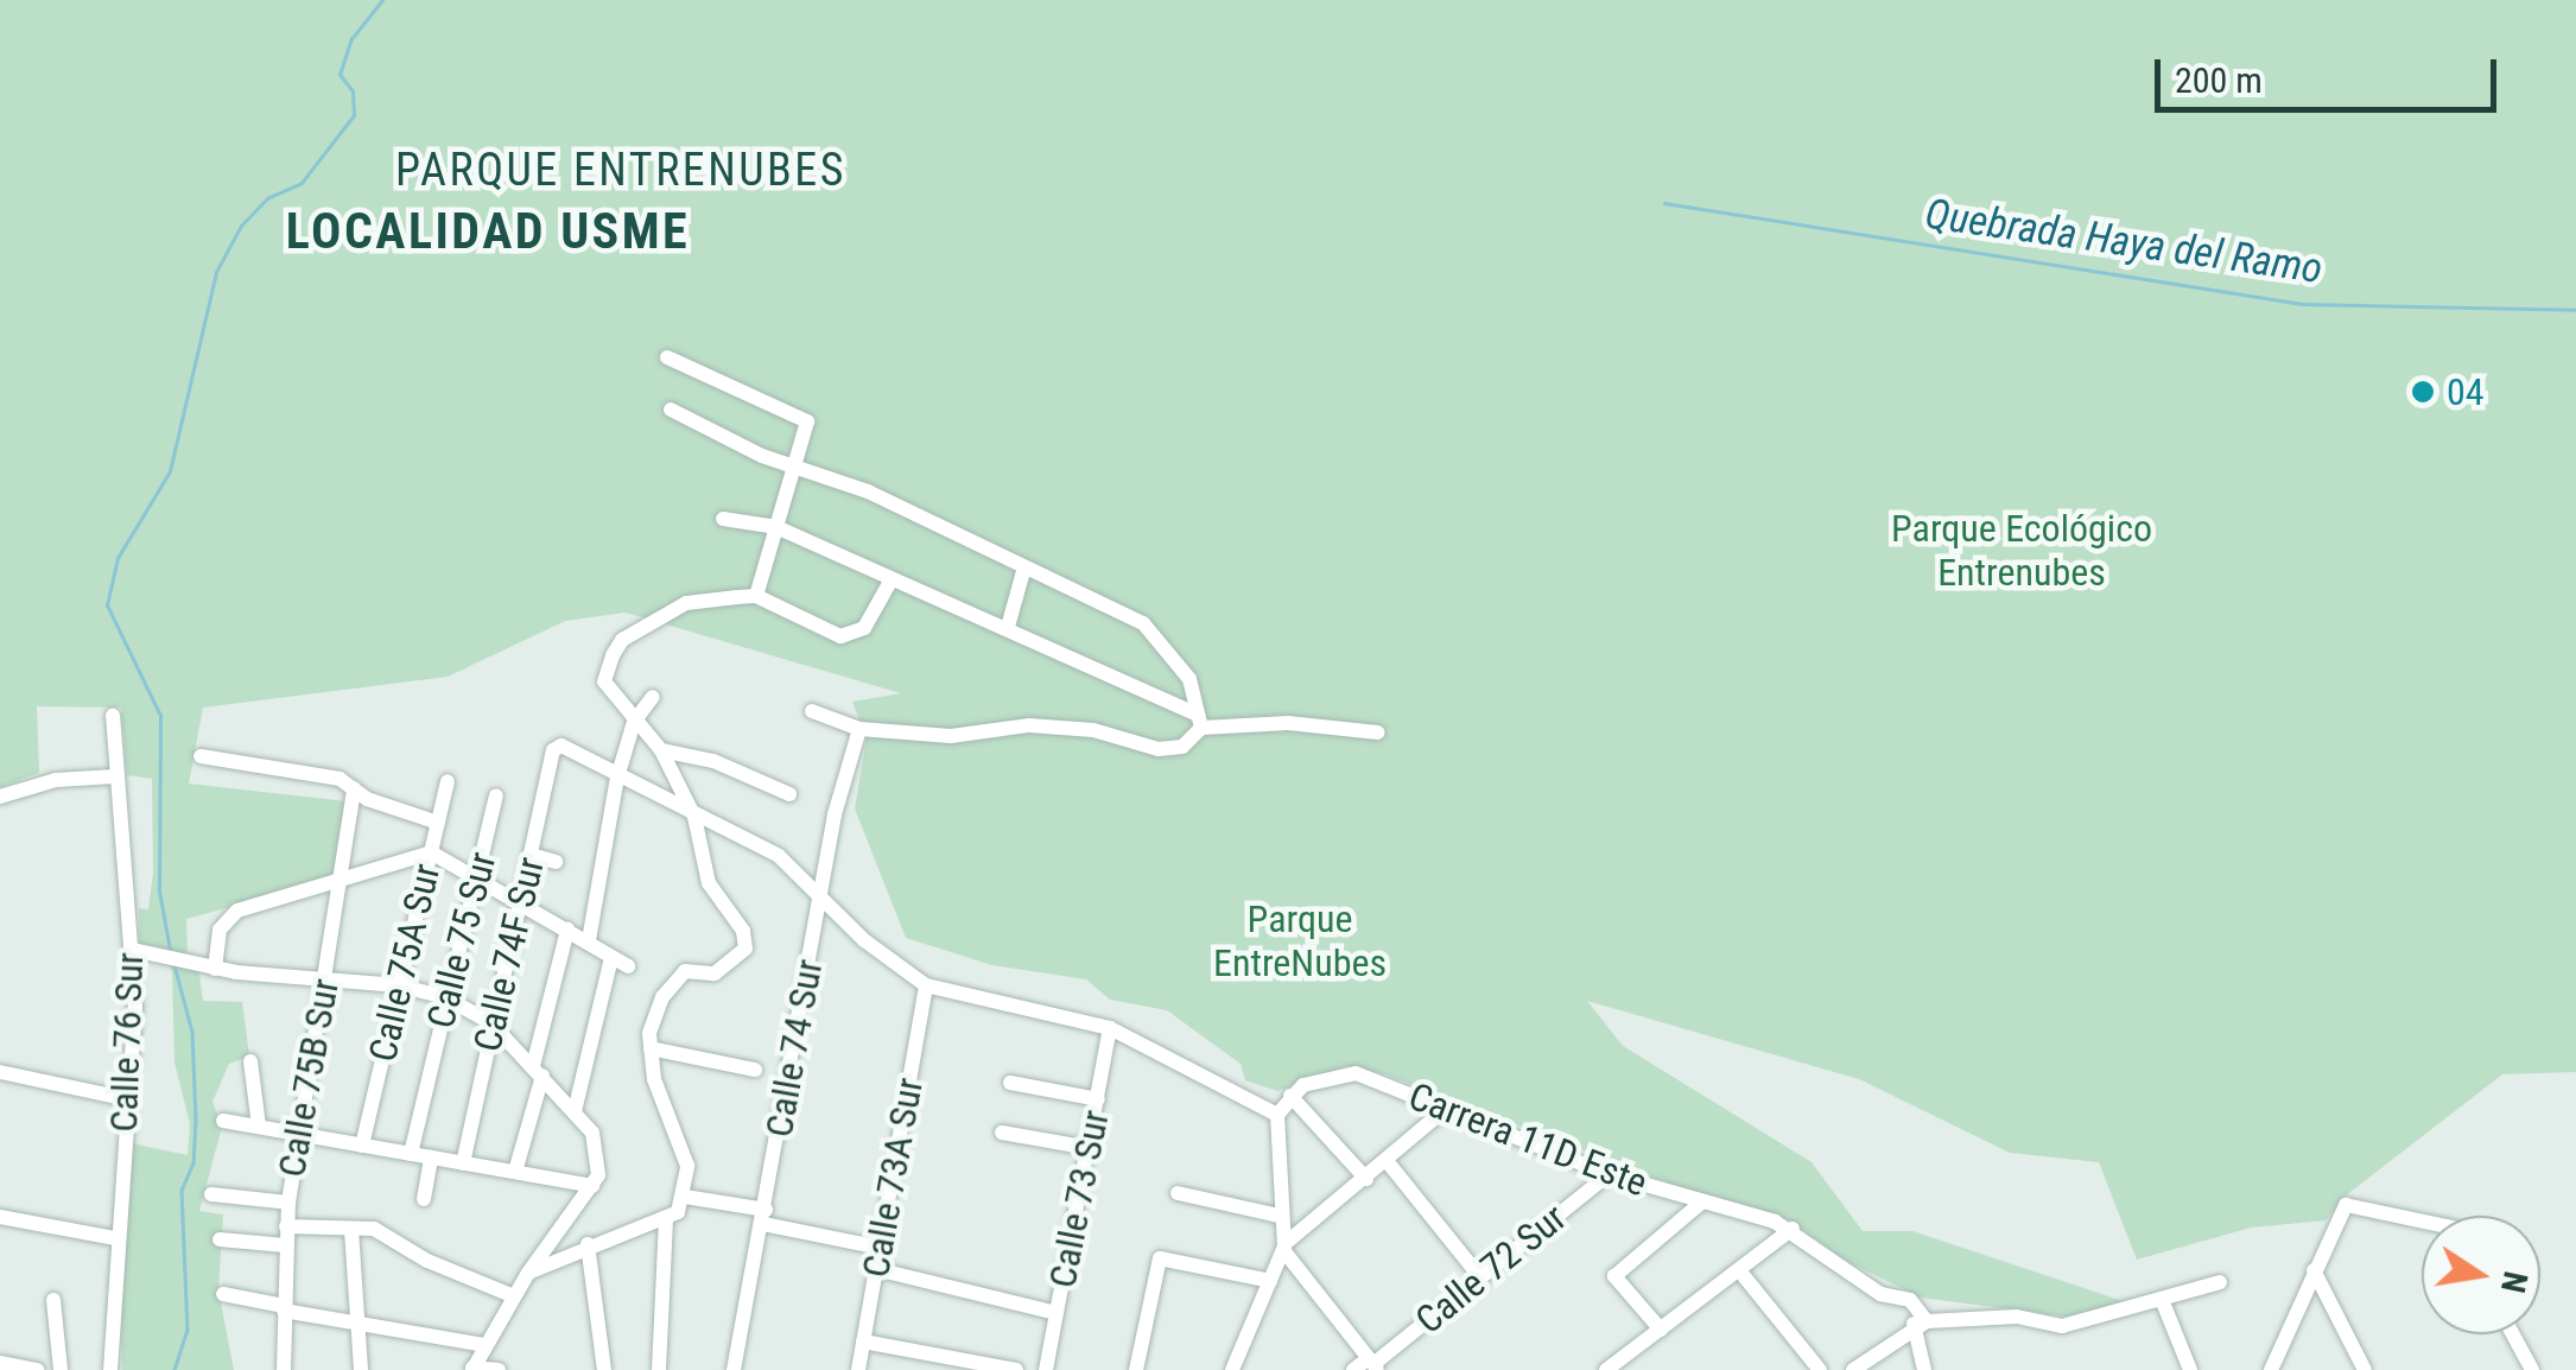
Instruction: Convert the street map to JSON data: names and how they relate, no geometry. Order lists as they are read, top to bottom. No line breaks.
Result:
{"streets":{"street":["Calle 75 Sur","Calle 74F Sur","Calle 75A Sur","Calle 76 Sur","Calle 74 Sur","Calle 75B Sur","Carrera 11D Este","Calle 73A Sur","Calle 73 Sur","Calle 72 Sur"]},"crossings":[["Carrera 11D Este","Calle 72 Sur"]],"districts":["PARQUE ENTRENUBES","LOCALIDAD USME"],"water":["Quebrada Haya del Ramo"],"parks":["Parque Ecológico Entrenubes","Parque EntreNubes"],"places":["04"],"scale_bar":"200 m","north":"right"}
